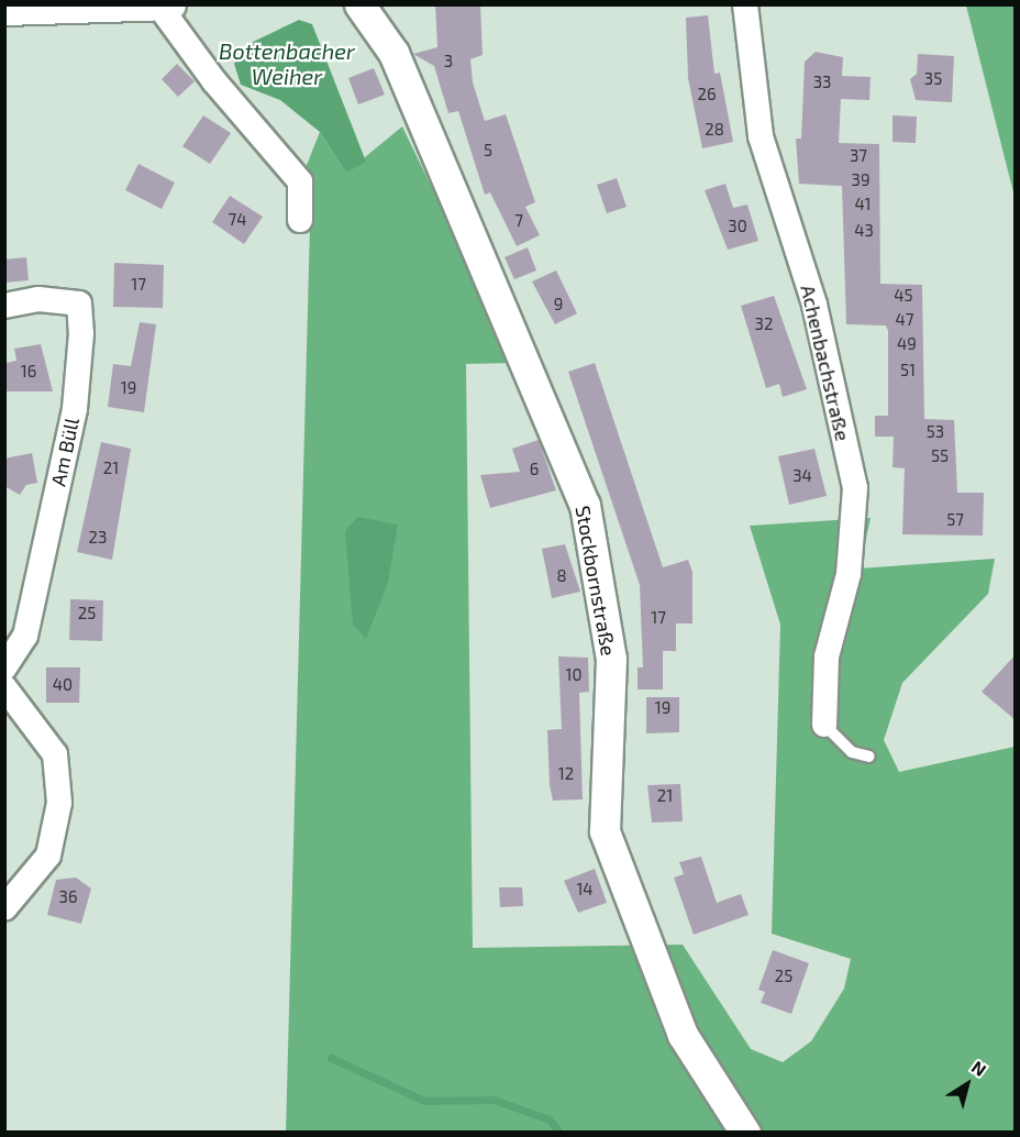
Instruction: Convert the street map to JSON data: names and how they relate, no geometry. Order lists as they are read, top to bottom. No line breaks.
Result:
{"streets":{"street":["Achenbachstraße","Am Büll","Stockbornstraße"]},"water":["Bottenbacher Weiher"],"house_numbers":["3","35","33","26","28","5","37","39","41","74","7","30","43","17","45","9","47","32","49","51","16","19","53","55","21","6","34","57","23","8","25","17","10","40","19","12","21","14","36","25"],"north":"top right"}
